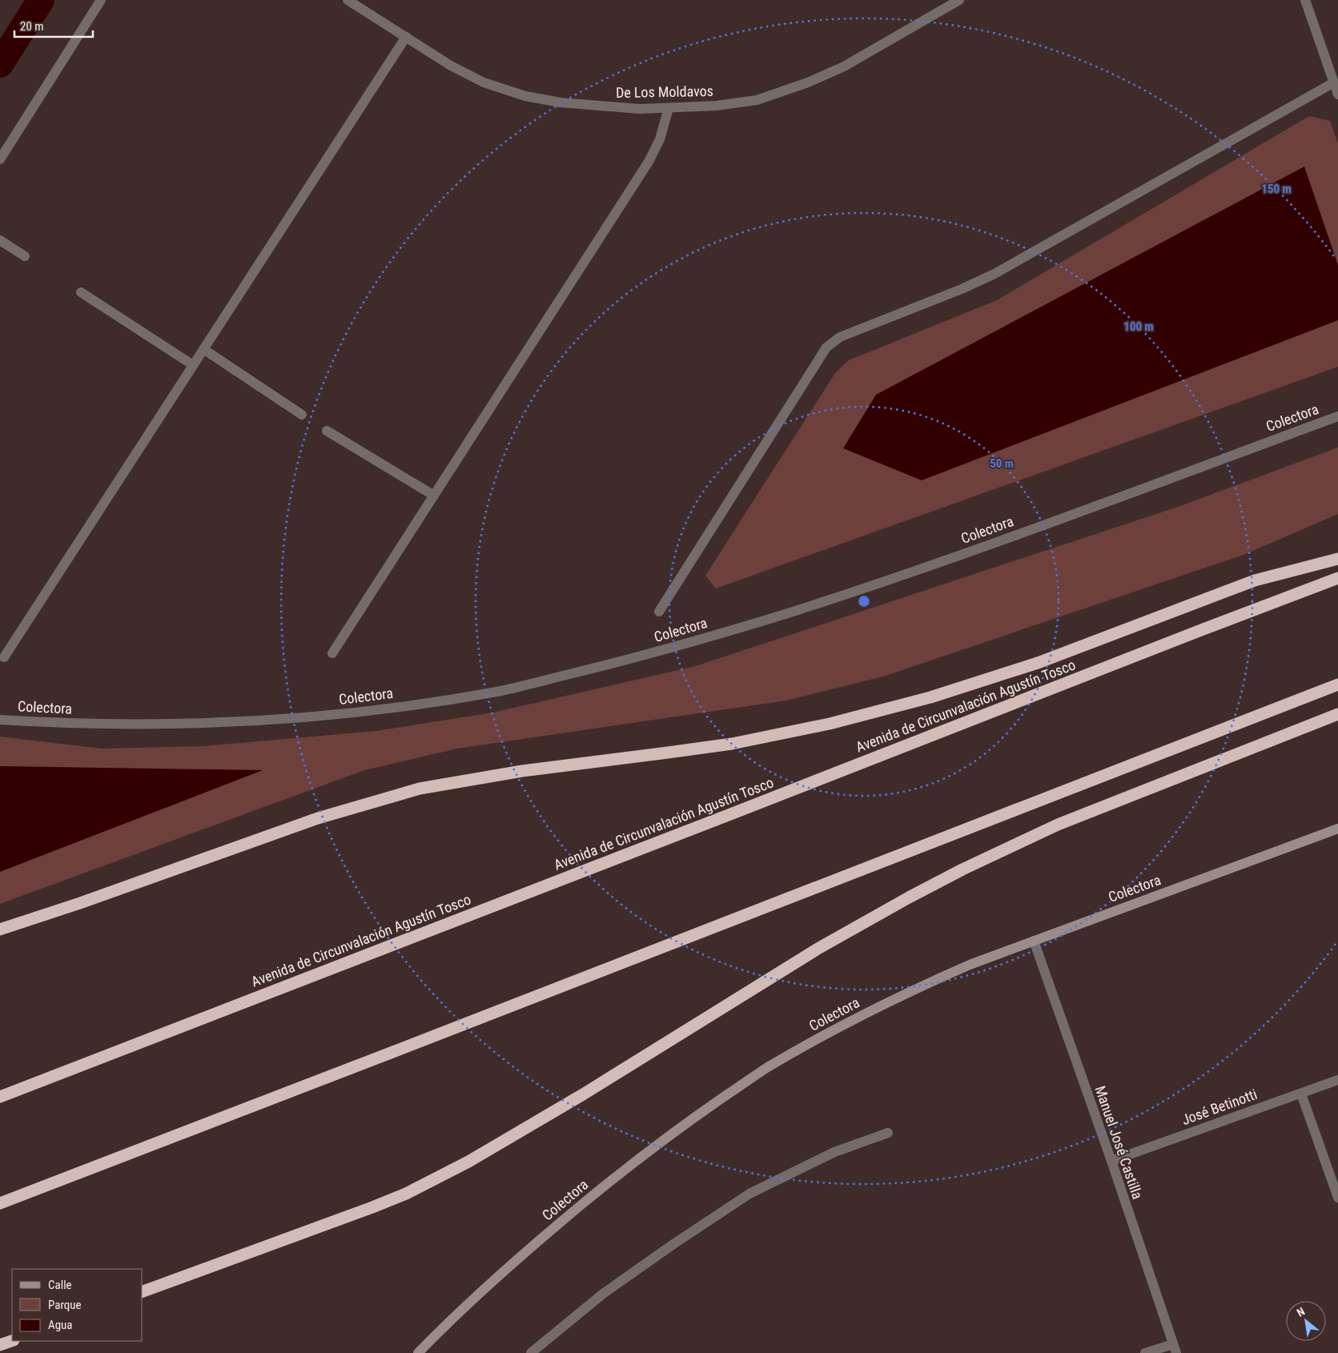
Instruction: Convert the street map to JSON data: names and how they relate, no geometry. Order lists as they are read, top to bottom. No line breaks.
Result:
{"streets":{"highway":["Avenida de Circunvalación Agustín Tosco"],"main road":["Colectora"],"street":["De Los Moldavos","José Betinotti","Manuel José Castilla"]},"crossings":[["Colectora","Manuel José Castilla"],["José Betinotti","Manuel José Castilla"]],"legend":["Calle","Parque","Agua"],"scale_bar":"20 m","north":"top left","rings":["150 m","100 m","50 m"]}
